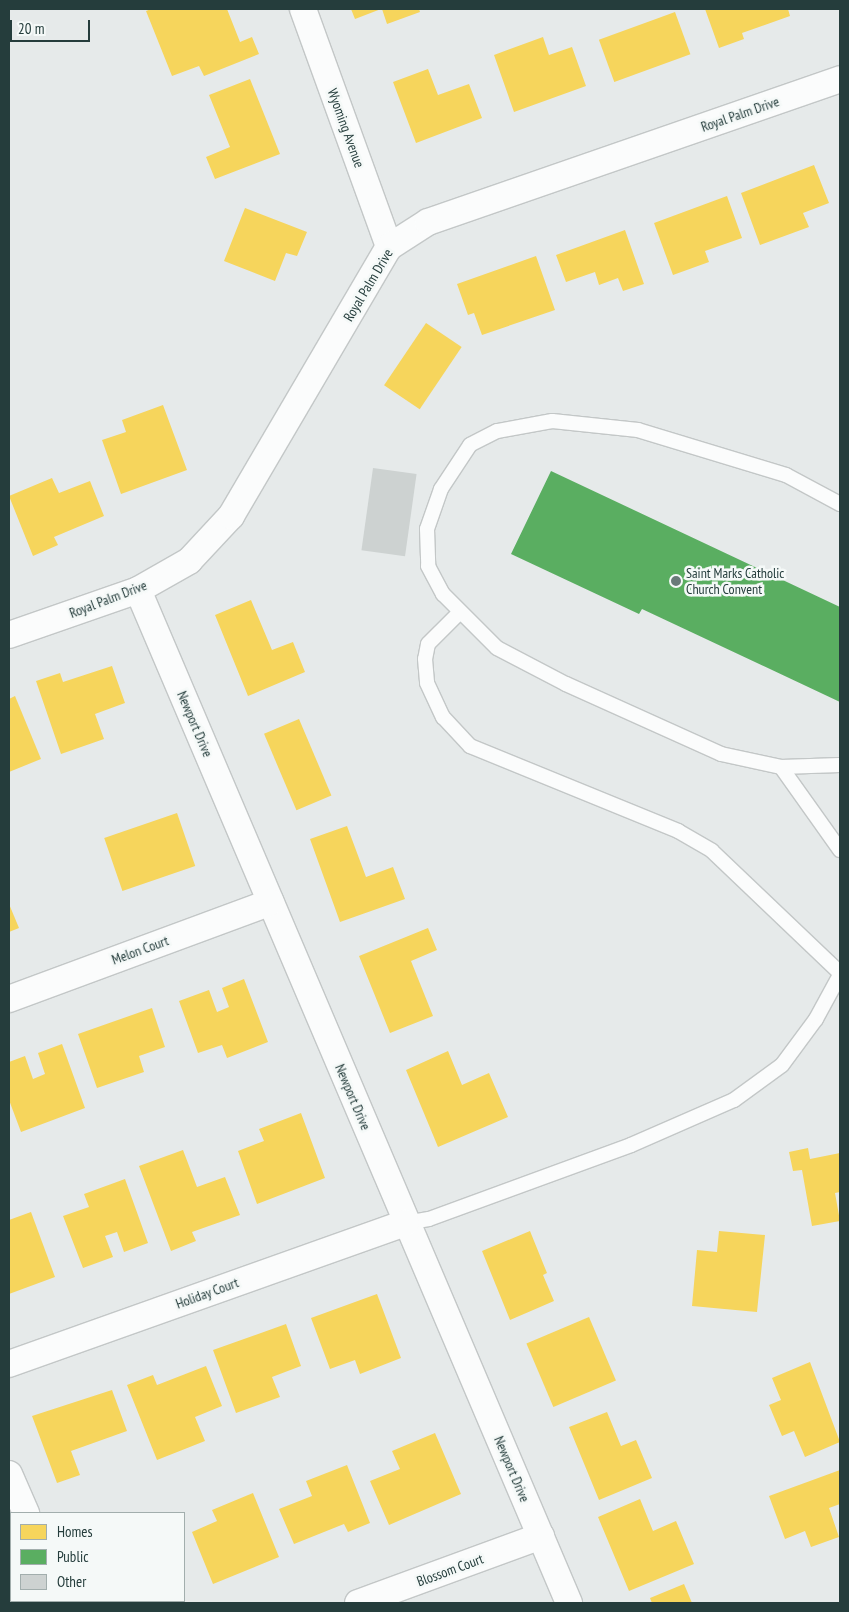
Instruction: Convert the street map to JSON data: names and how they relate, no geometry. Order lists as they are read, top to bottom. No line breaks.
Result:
{"streets":{"street":["Royal Palm Drive","Wyoming Avenue","Newport Drive","Melon Court","Holiday Court","Blossom Court"]},"crossings":[["Royal Palm Drive","Wyoming Avenue"],["Royal Palm Drive","Newport Drive"],["Newport Drive","Melon Court"],["Newport Drive","Holiday Court"],["Newport Drive","Blossom Court"]],"places":["Saint Marks Catholic Church Convent"],"legend":["Homes","Public","Other"],"scale_bar":"20 m"}
